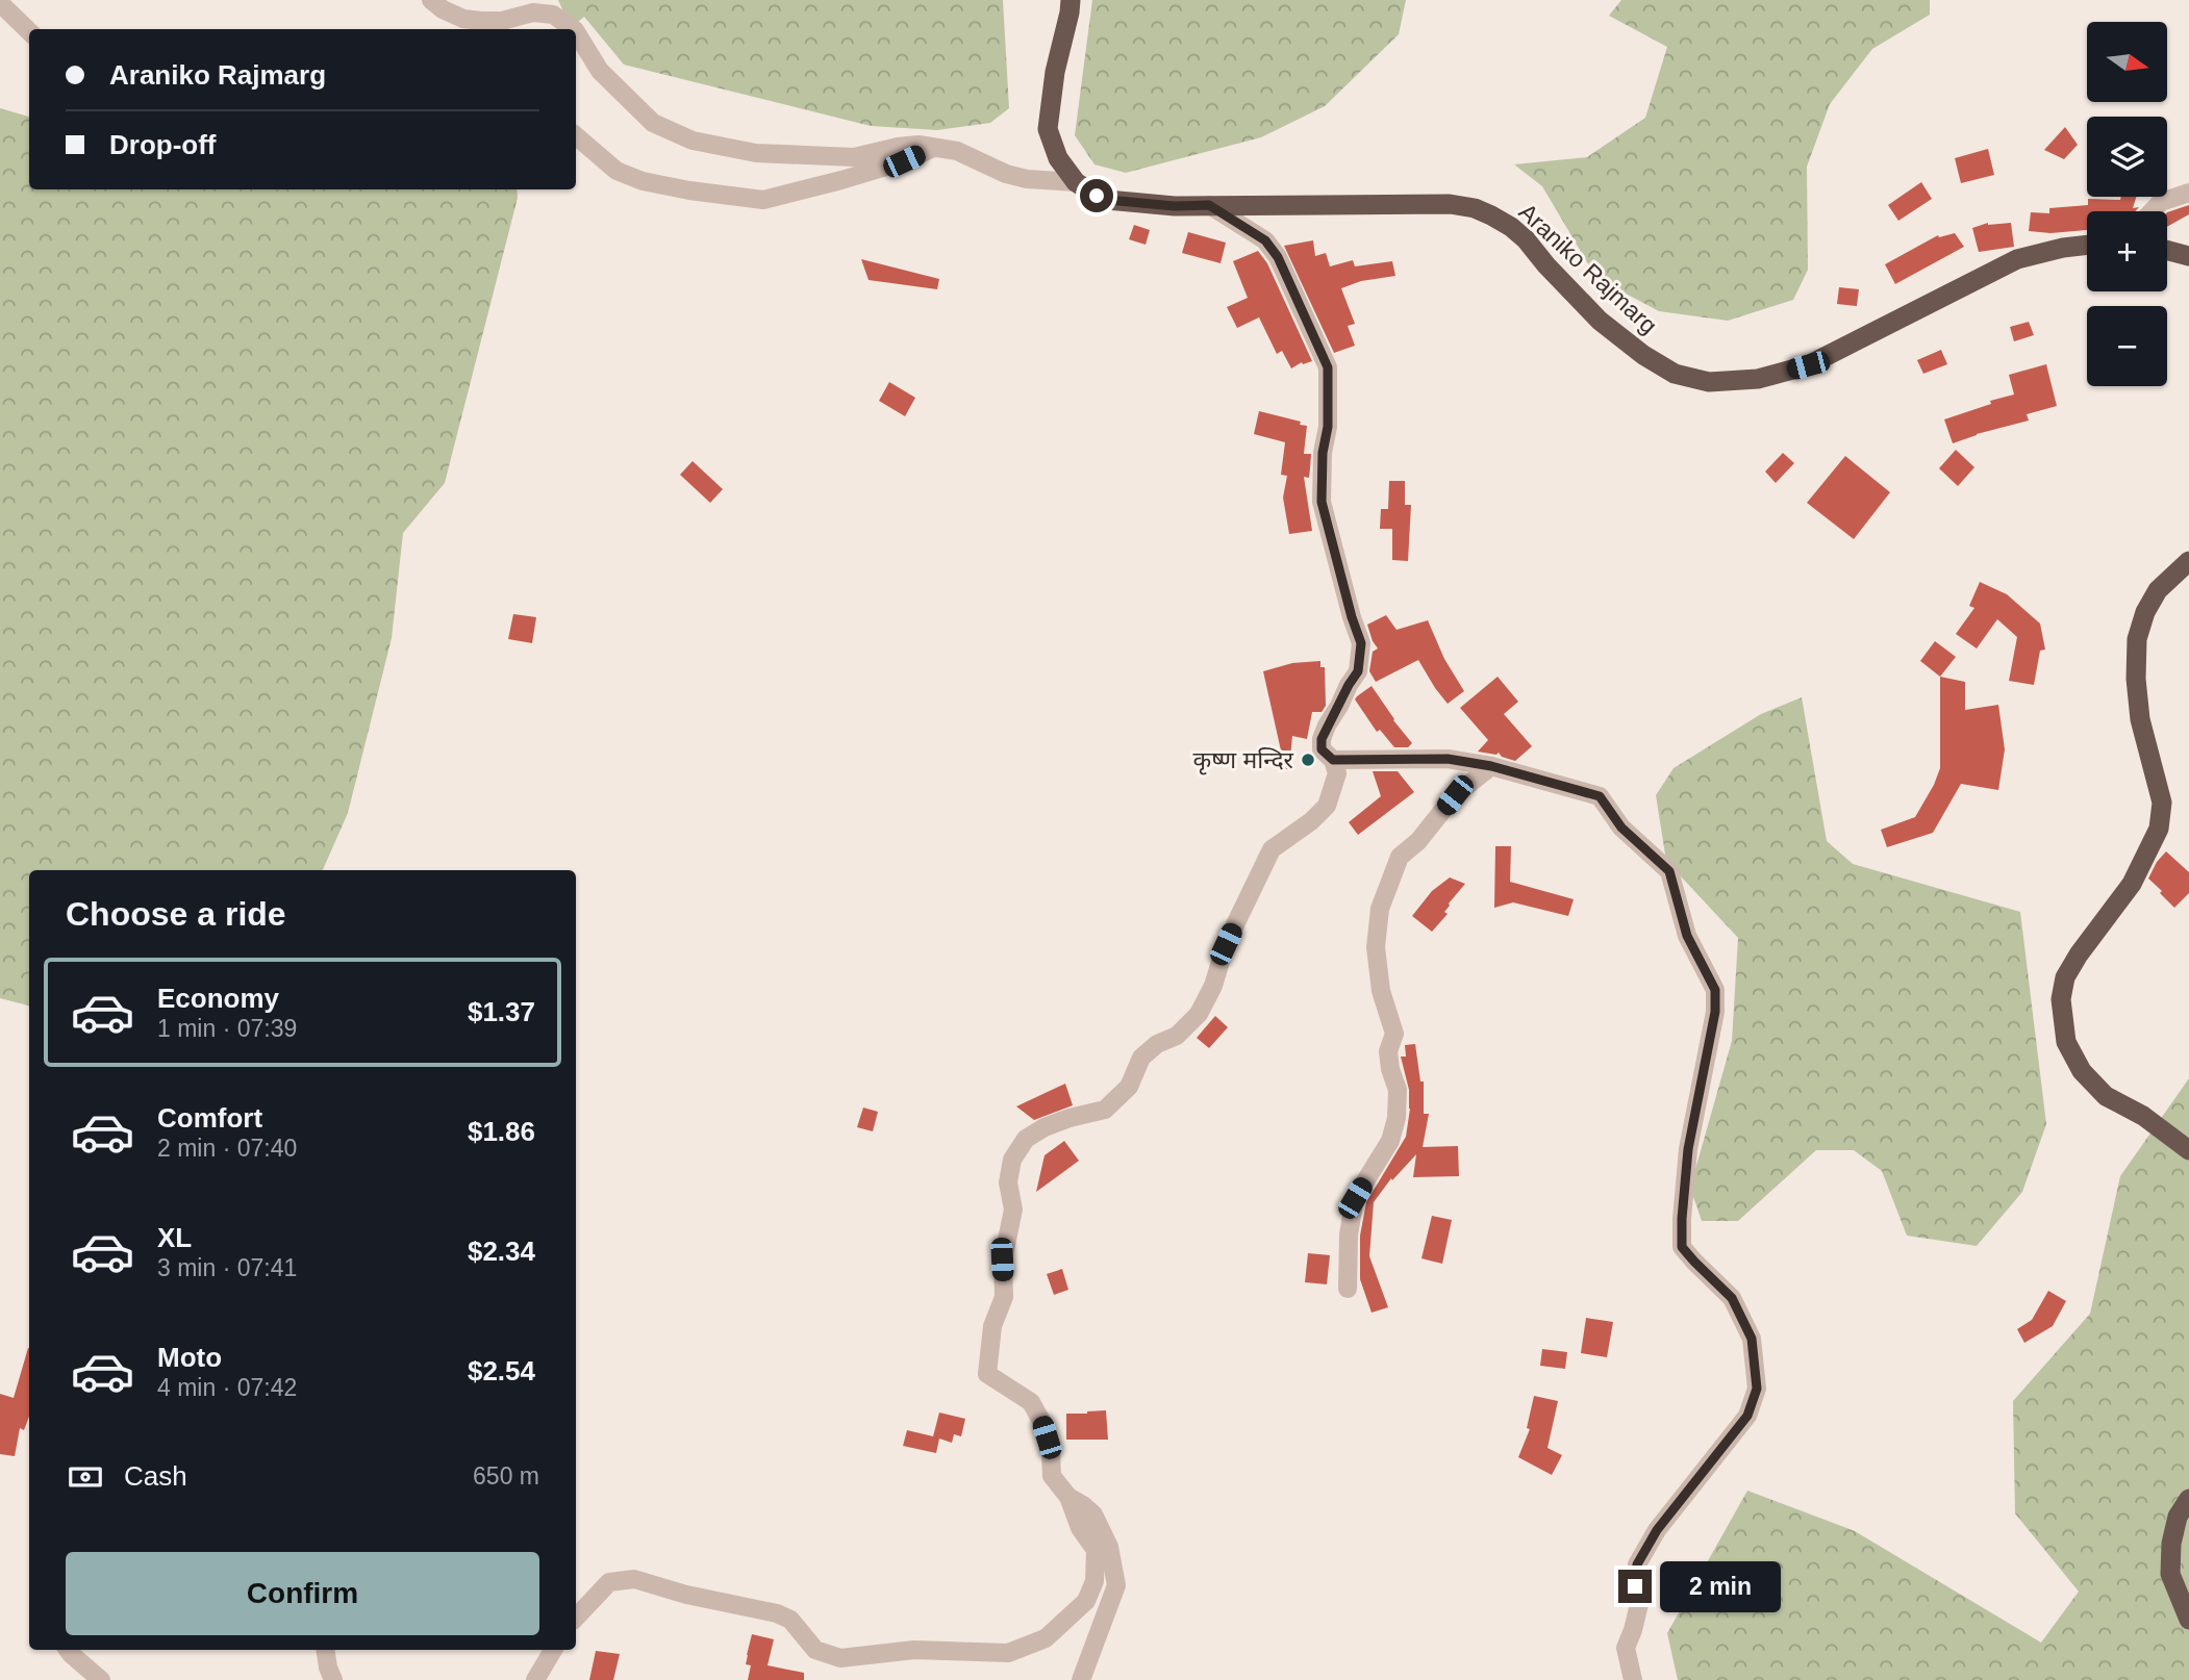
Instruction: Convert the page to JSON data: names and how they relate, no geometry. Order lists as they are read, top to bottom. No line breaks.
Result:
{"streets":{"highway":["Araniko Rajmarg"]},"places":["कृष्ण मन्दिर"],"north":"right","page":{"map_buttons":["+","−"],"banner":["Araniko Rajmarg","Drop-off"],"heading":"Choose a ride","list":[{"name":"Economy","note":"1 min · 07:39","value":"$1.37"},{"name":"Comfort","note":"2 min · 07:40","value":"$1.86"},{"name":"XL","note":"3 min · 07:41","value":"$2.34"},{"name":"Moto","note":"4 min · 07:42","value":"$2.54"}],"pay":["Cash","650 m"],"buttons":"Confirm","bubble":"2 min"}}
